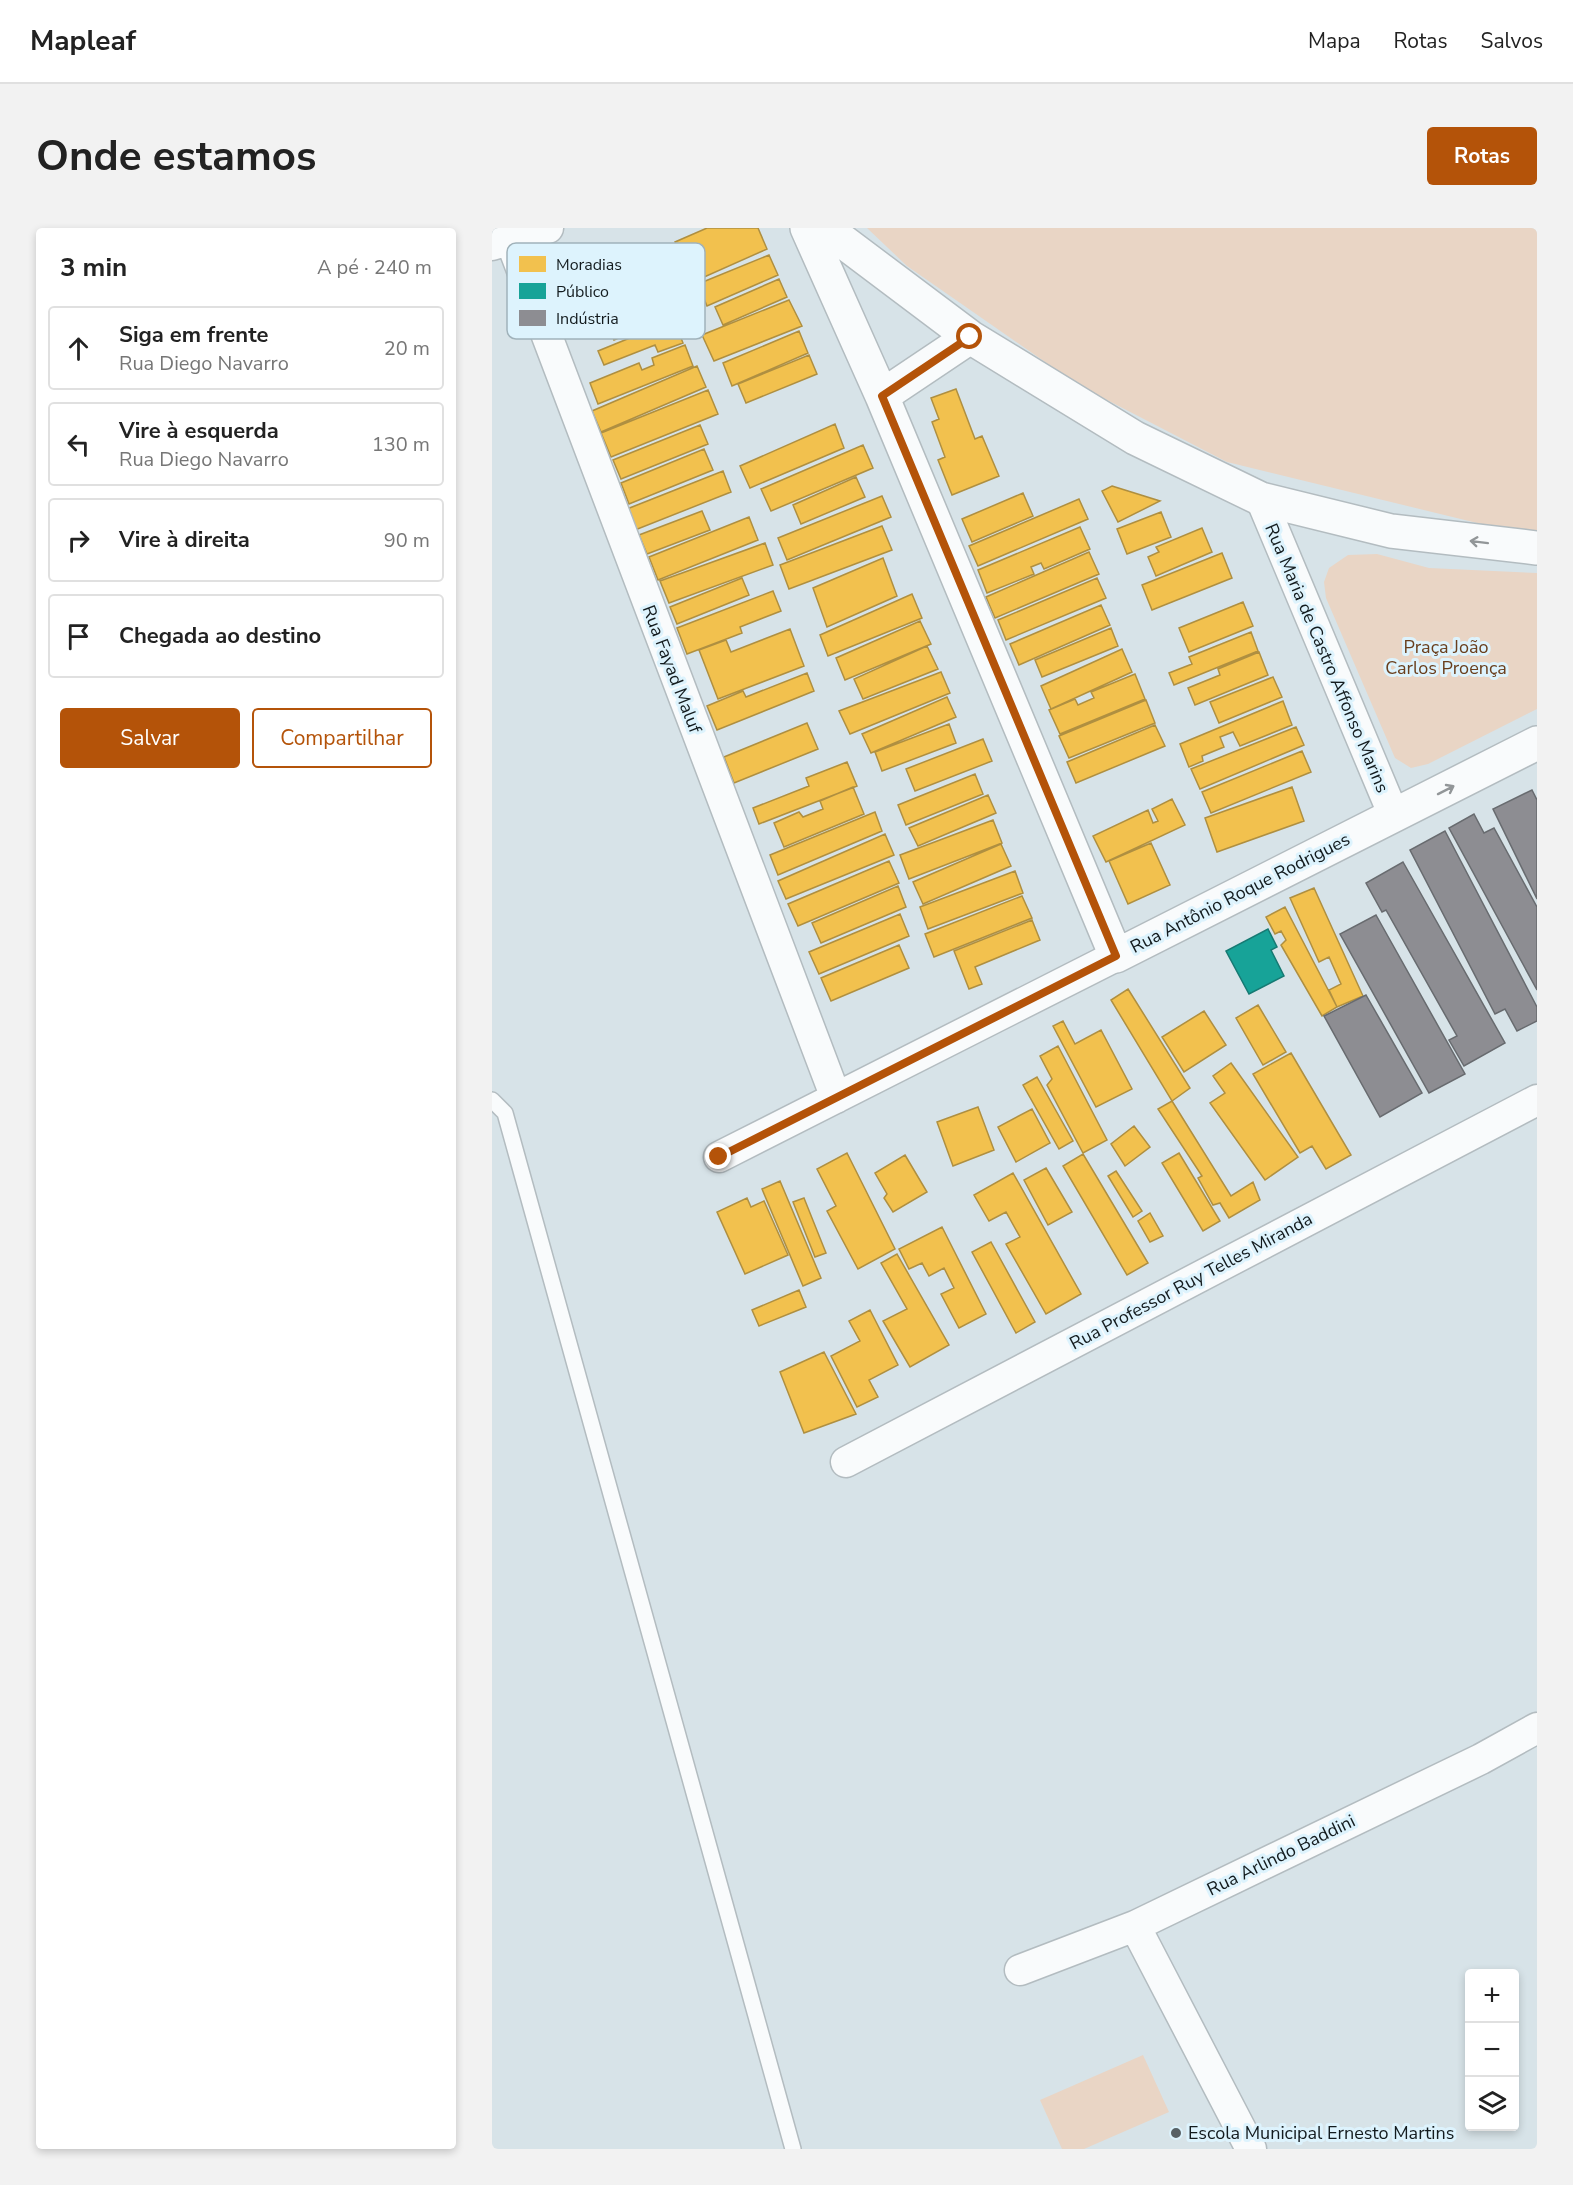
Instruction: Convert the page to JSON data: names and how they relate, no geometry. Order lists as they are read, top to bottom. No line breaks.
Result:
{"streets":{"street":["Rua Maria de Castro Affonso Marins","Rua Fayad Maluf","Rua Antônio Roque Rodrigues","Rua Professor Ruy Telles Miranda","Rua Arlindo Baddini"]},"crossings":[["Rua Maria de Castro Affonso Marins","Rua Antônio Roque Rodrigues"],["Rua Fayad Maluf","Rua Antônio Roque Rodrigues"]],"parks":["Praça João Carlos Proença"],"places":["Escola Municipal Ernesto Martins"],"legend":["Moradias","Público","Indústria"],"page":{"header":"Mapleaf","nav":["Mapa","Rotas","Salvos"],"buttons":["Rotas",["Salvar","Compartilhar"]],"title":"Onde estamos","heading":["3 min","A pé · 240 m"],"list":[["Siga em frente","Rua Diego Navarro","20 m"],["Vire à esquerda","Rua Diego Navarro","130 m"],["Vire à direita","90 m"],"Chegada ao destino"],"map_buttons":["+","−"]}}
